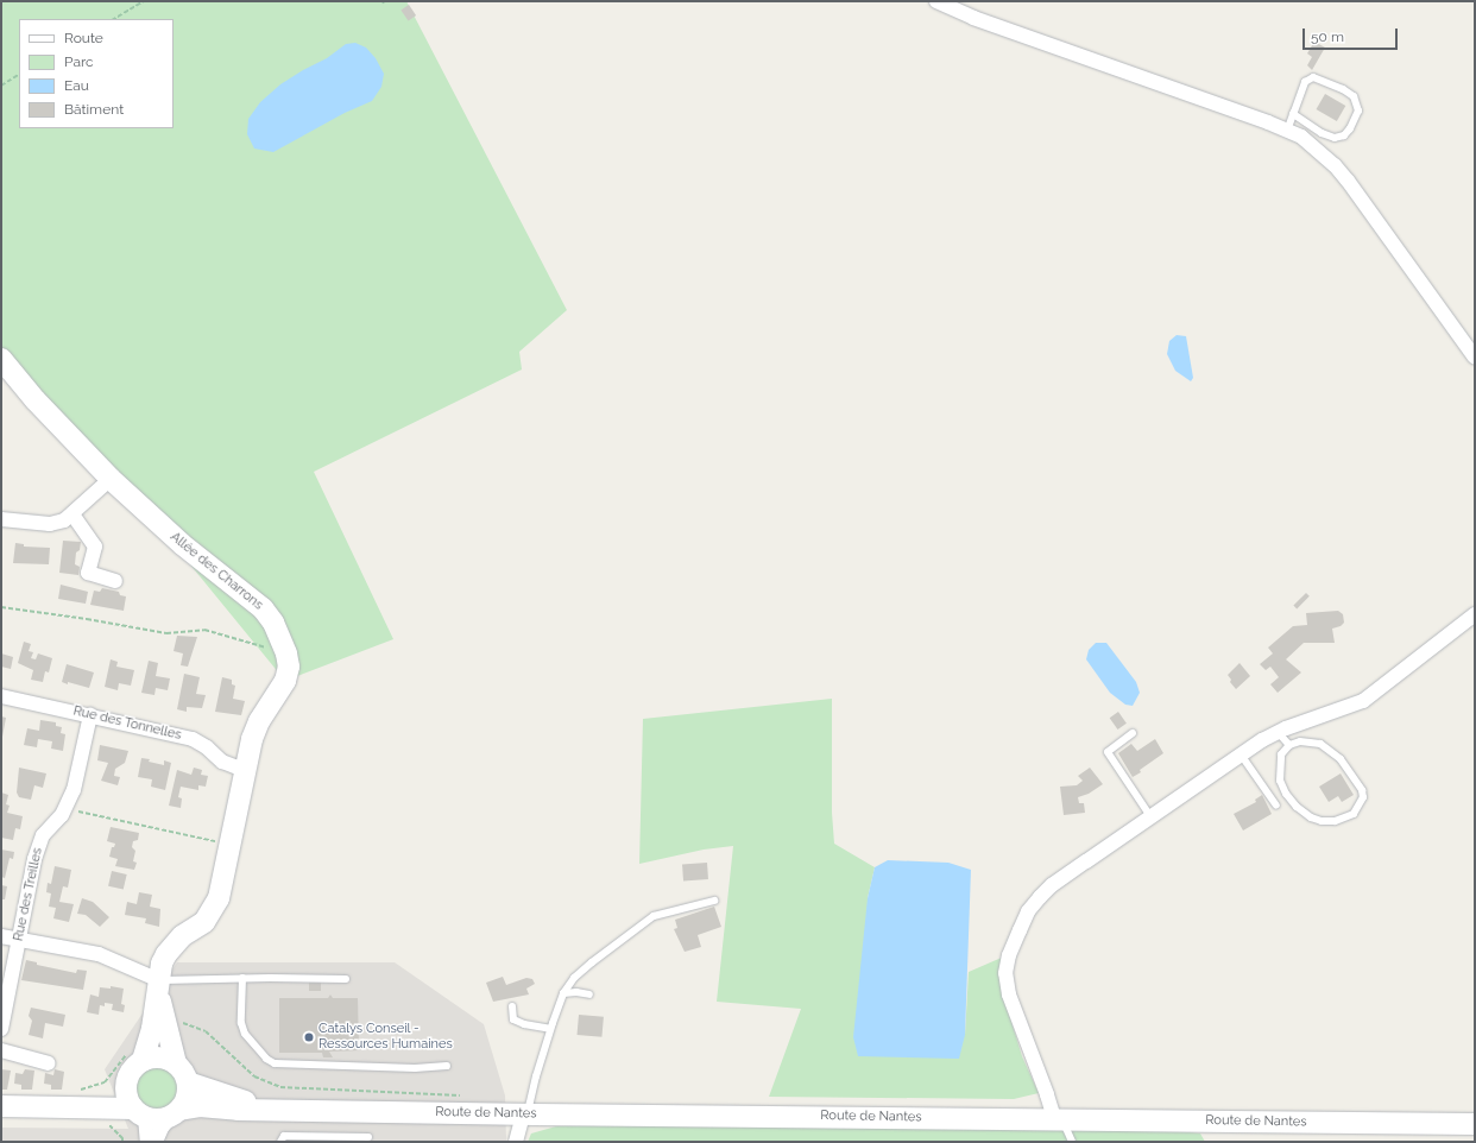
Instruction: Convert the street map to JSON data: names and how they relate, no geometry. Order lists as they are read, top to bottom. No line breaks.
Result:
{"streets":{"main road":["Allée des Charrons","Route de Nantes"],"street":["Rue des Tonnelles","Rue des Treilles"]},"crossings":[["Allée des Charrons","Rue des Tonnelles"],["Allée des Charrons","Route de Nantes"],["Rue des Tonnelles","Rue des Treilles"]],"places":["Catalys Conseil - Ressources Humaines"],"legend":["Route","Parc","Eau","Bâtiment"],"scale_bar":"50 m"}
